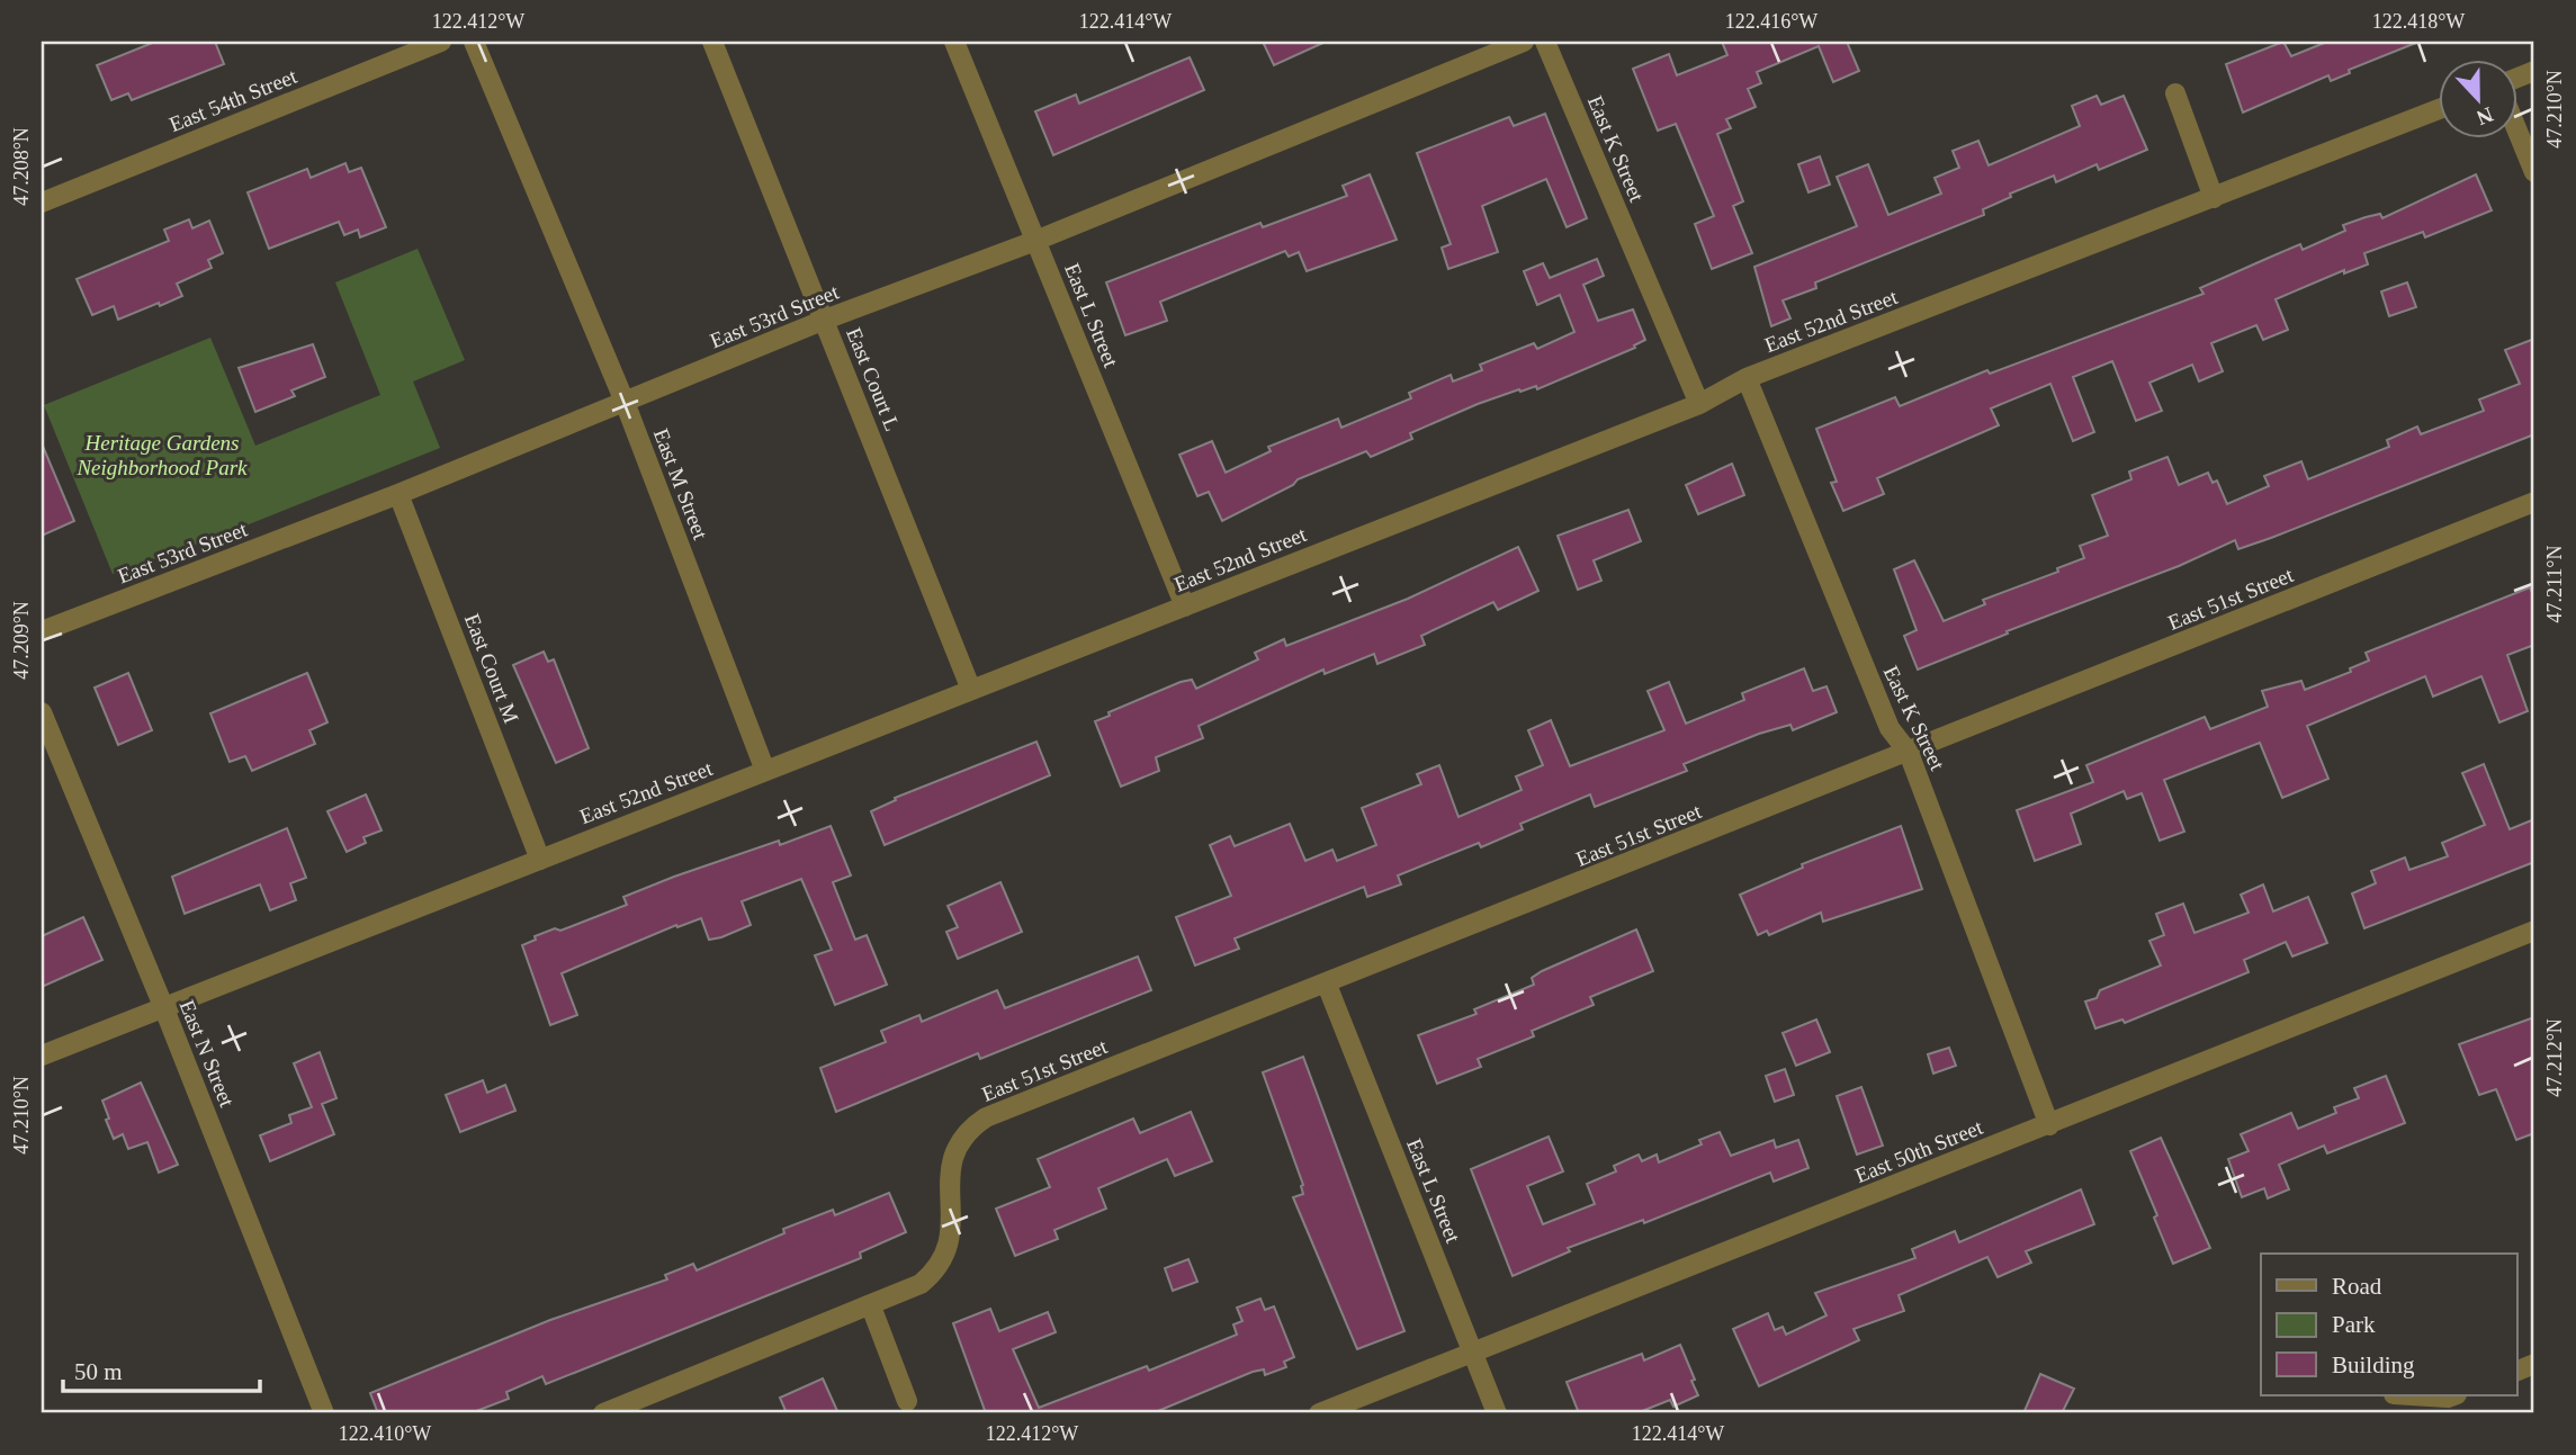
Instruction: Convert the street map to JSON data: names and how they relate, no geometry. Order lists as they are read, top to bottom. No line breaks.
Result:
{"streets":{"street":["East 54th Street","East K Street","East L Street","East 53rd Street","East 52nd Street","East Court L","East M Street","East 51st Street","East Court M","East N Street","East 50th Street"]},"crossings":[["East K Street","East 52nd Street"],["East K Street","East 51st Street"],["East K Street","East 50th Street"],["East L Street","East 53rd Street"],["East L Street","East 52nd Street"],["East L Street","East 51st Street"],["East L Street","East 50th Street"],["East 53rd Street","East Court L"],["East 53rd Street","East M Street"],["East 53rd Street","East Court M"],["East 52nd Street","East Court L"],["East 52nd Street","East M Street"],["East 52nd Street","East Court M"],["East 52nd Street","East N Street"]],"parks":["Heritage Gardens Neighborhood Park"],"legend":["Road","Park","Building"],"scale_bar":"50 m","north":"bottom","coordinates":["122.412°W","122.414°W","122.416°W","122.418°W","47.210°N","47.208°N","47.211°N","47.209°N","47.212°N","122.410°W"]}
